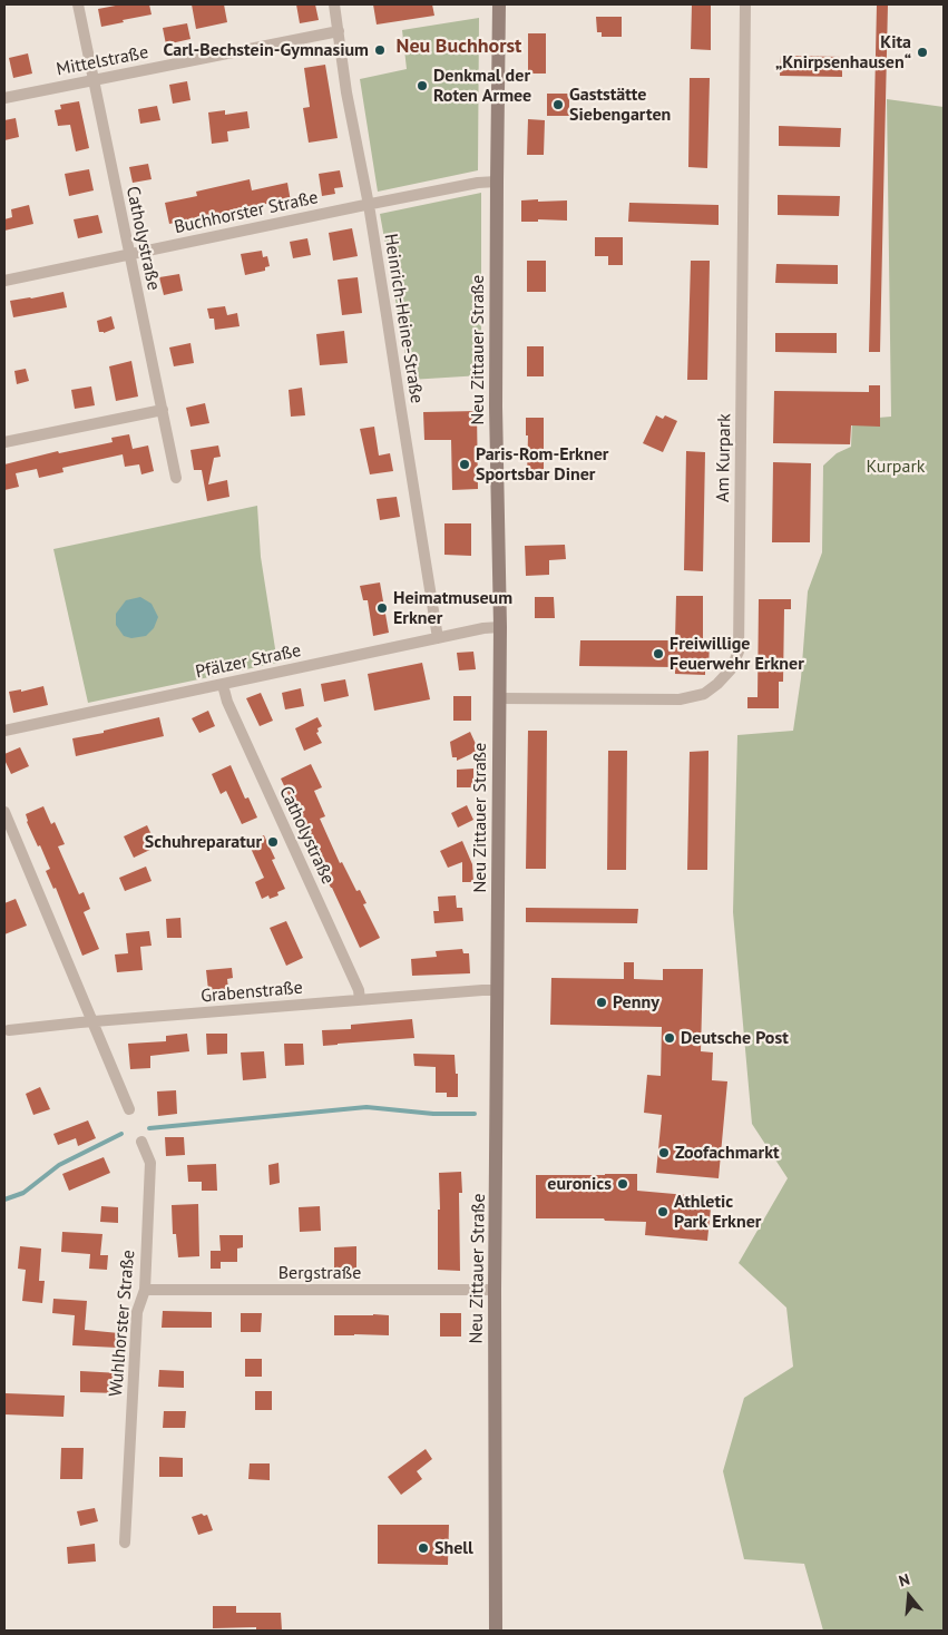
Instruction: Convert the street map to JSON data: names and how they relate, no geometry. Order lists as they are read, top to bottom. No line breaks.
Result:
{"streets":{"main road":["Neu Zittauer Straße"],"street":["Mittelstraße","Buchhorster Straße","Catholystraße","Heinrich-Heine-Straße","Am Kurpark","Pfälzer Straße","Grabenstraße","Bergstraße","Wuhlhorster Straße"]},"crossings":[["Mittelstraße","Catholystraße"],["Mittelstraße","Heinrich-Heine-Straße"],["Buchhorster Straße","Catholystraße"],["Buchhorster Straße","Heinrich-Heine-Straße"],["Buchhorster Straße","Neu Zittauer Straße"],["Catholystraße","Pfälzer Straße"],["Catholystraße","Grabenstraße"],["Heinrich-Heine-Straße","Pfälzer Straße"],["Neu Zittauer Straße","Am Kurpark"],["Neu Zittauer Straße","Pfälzer Straße"],["Neu Zittauer Straße","Grabenstraße"],["Neu Zittauer Straße","Bergstraße"],["Bergstraße","Wuhlhorster Straße"]],"districts":["Neu Buchhorst"],"parks":["Kurpark"],"places":["Carl-Bechstein-Gymnasium","Kita „Knirpsenhausen“","Denkmal der Roten Armee","Gaststätte Siebengarten","Paris-Rom-Erkner Sportsbar Diner","Heimatmuseum Erkner","Freiwillige Feuerwehr Erkner","Schuhreparatur","Penny","Deutsche Post","Zoofachmarkt","euronics","Athletic Park Erkner","Shell"],"north":"top"}
